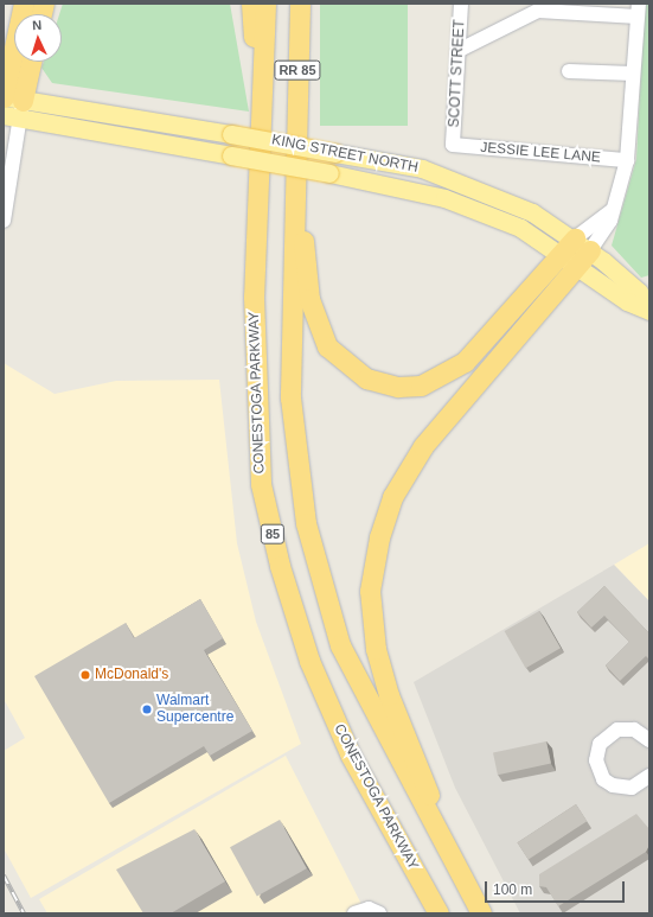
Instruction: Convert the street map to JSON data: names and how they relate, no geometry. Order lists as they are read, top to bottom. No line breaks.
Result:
{"streets":{"highway":["RR 85","CONESTOGA PARKWAY","85"],"main road":["KING STREET NORTH"],"street":["SCOTT STREET","JESSIE LEE LANE"]},"crossings":[["RR 85","85"],["SCOTT STREET","JESSIE LEE LANE"]],"places":["McDonald's","Walmart Supercentre"],"scale_bar":"100 m","north":"top"}
